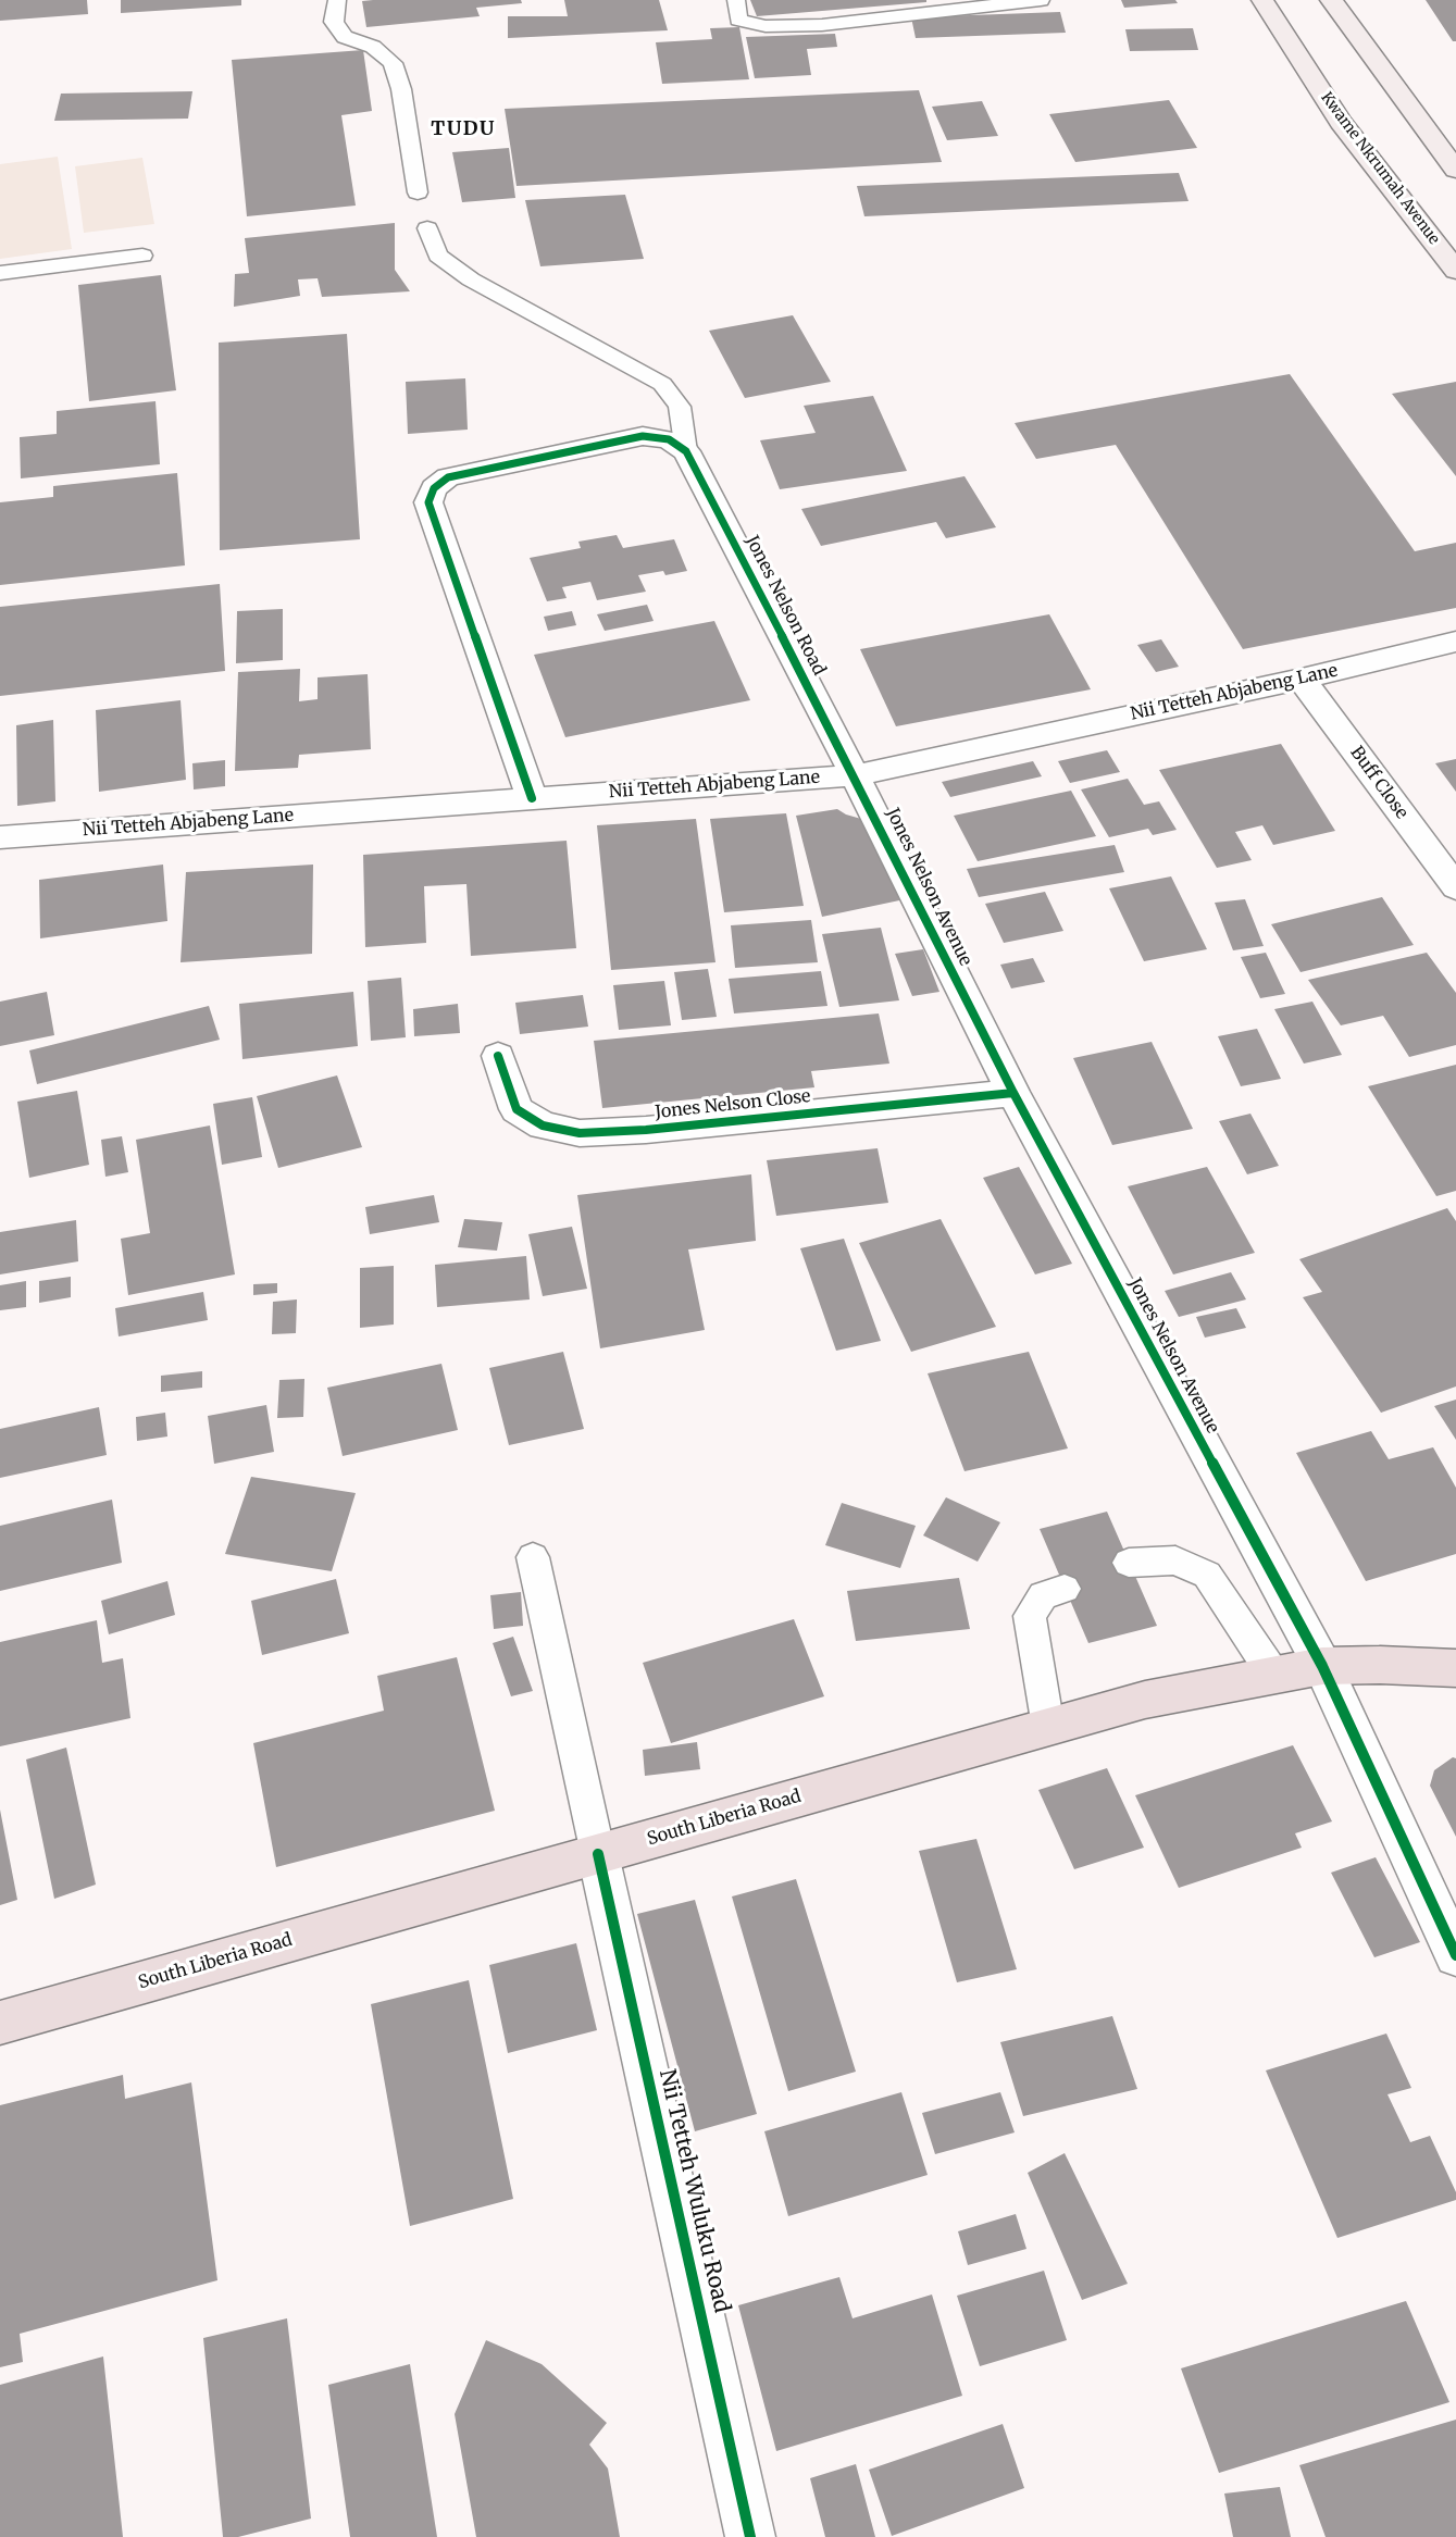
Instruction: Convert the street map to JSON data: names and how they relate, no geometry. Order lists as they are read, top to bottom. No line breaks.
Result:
{"streets":{"main road":["Kwame Nkrumah Avenue","South Liberia Road"],"street":["Jones Nelson Road","Nii Tetteh Abjabeng Lane","Buff Close","Jones Nelson Avenue","Jones Nelson Close","Nii Tetteh Wuluku Road"]},"crossings":[["Jones Nelson Road","Nii Tetteh Abjabeng Lane"],["Jones Nelson Road","Jones Nelson Avenue"],["Nii Tetteh Abjabeng Lane","Buff Close"],["Nii Tetteh Abjabeng Lane","Jones Nelson Avenue"],["Jones Nelson Avenue","Jones Nelson Close"],["Jones Nelson Avenue","South Liberia Road"],["South Liberia Road","Nii Tetteh Wuluku Road"]],"districts":["TUDU"]}
